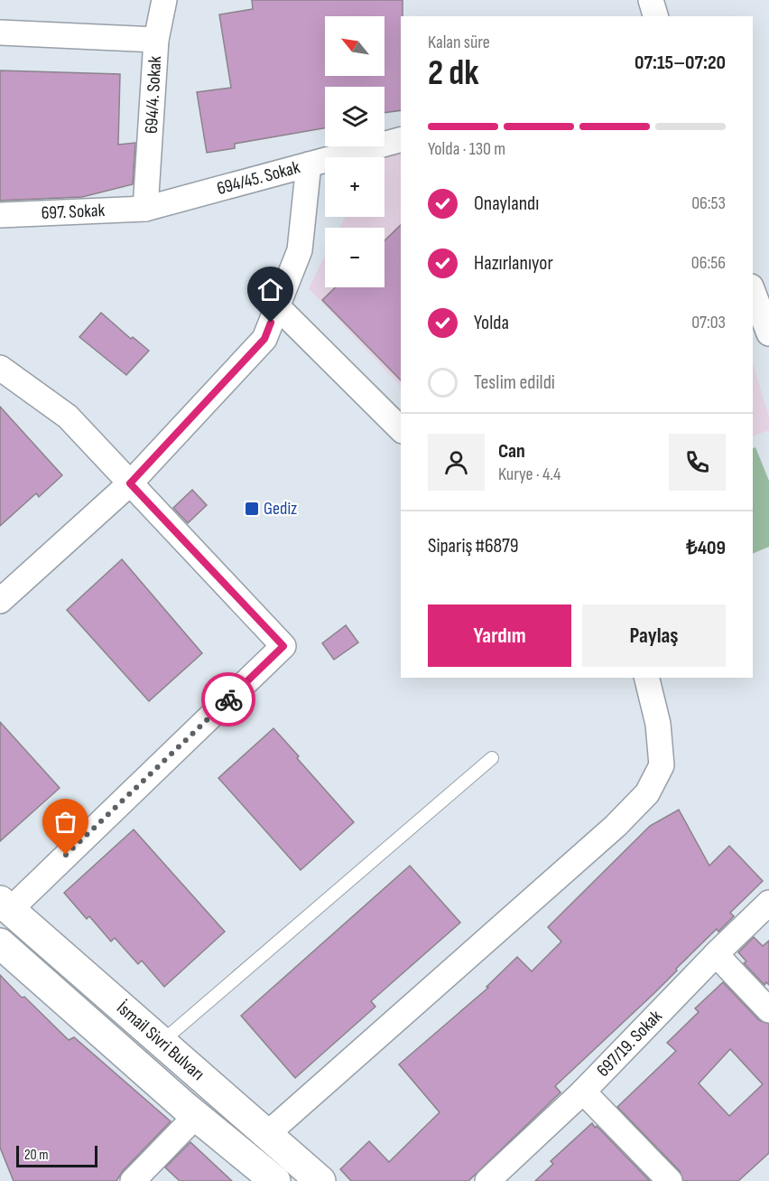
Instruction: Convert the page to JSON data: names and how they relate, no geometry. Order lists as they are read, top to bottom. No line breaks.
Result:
{"streets":{"main road":["İsmail Sivri Bulvarı"],"street":["694/4. Sokak","694/45. Sokak","697. Sokak","697/19. Sokak"]},"crossings":[["694/4. Sokak","694/45. Sokak"],["694/4. Sokak","697. Sokak"],["694/45. Sokak","697. Sokak"]],"places":{"transit":["Gediz"]},"scale_bar":"20 m","north":"top left","page":{"map_buttons":["+","−"],"heading":["2 dk","Kalan süre","07:15–07:20"],"panel":["Can","Kurye · 4.4","Sipariş #6879","₺409"],"bar":"Yolda · 130 m","list":[["Onaylandı","06:53"],["Hazırlanıyor","06:56"],["Yolda","07:03"],"Teslim edildi"],"buttons":["Yardım","Paylaş"],"scale":"20 m"}}
